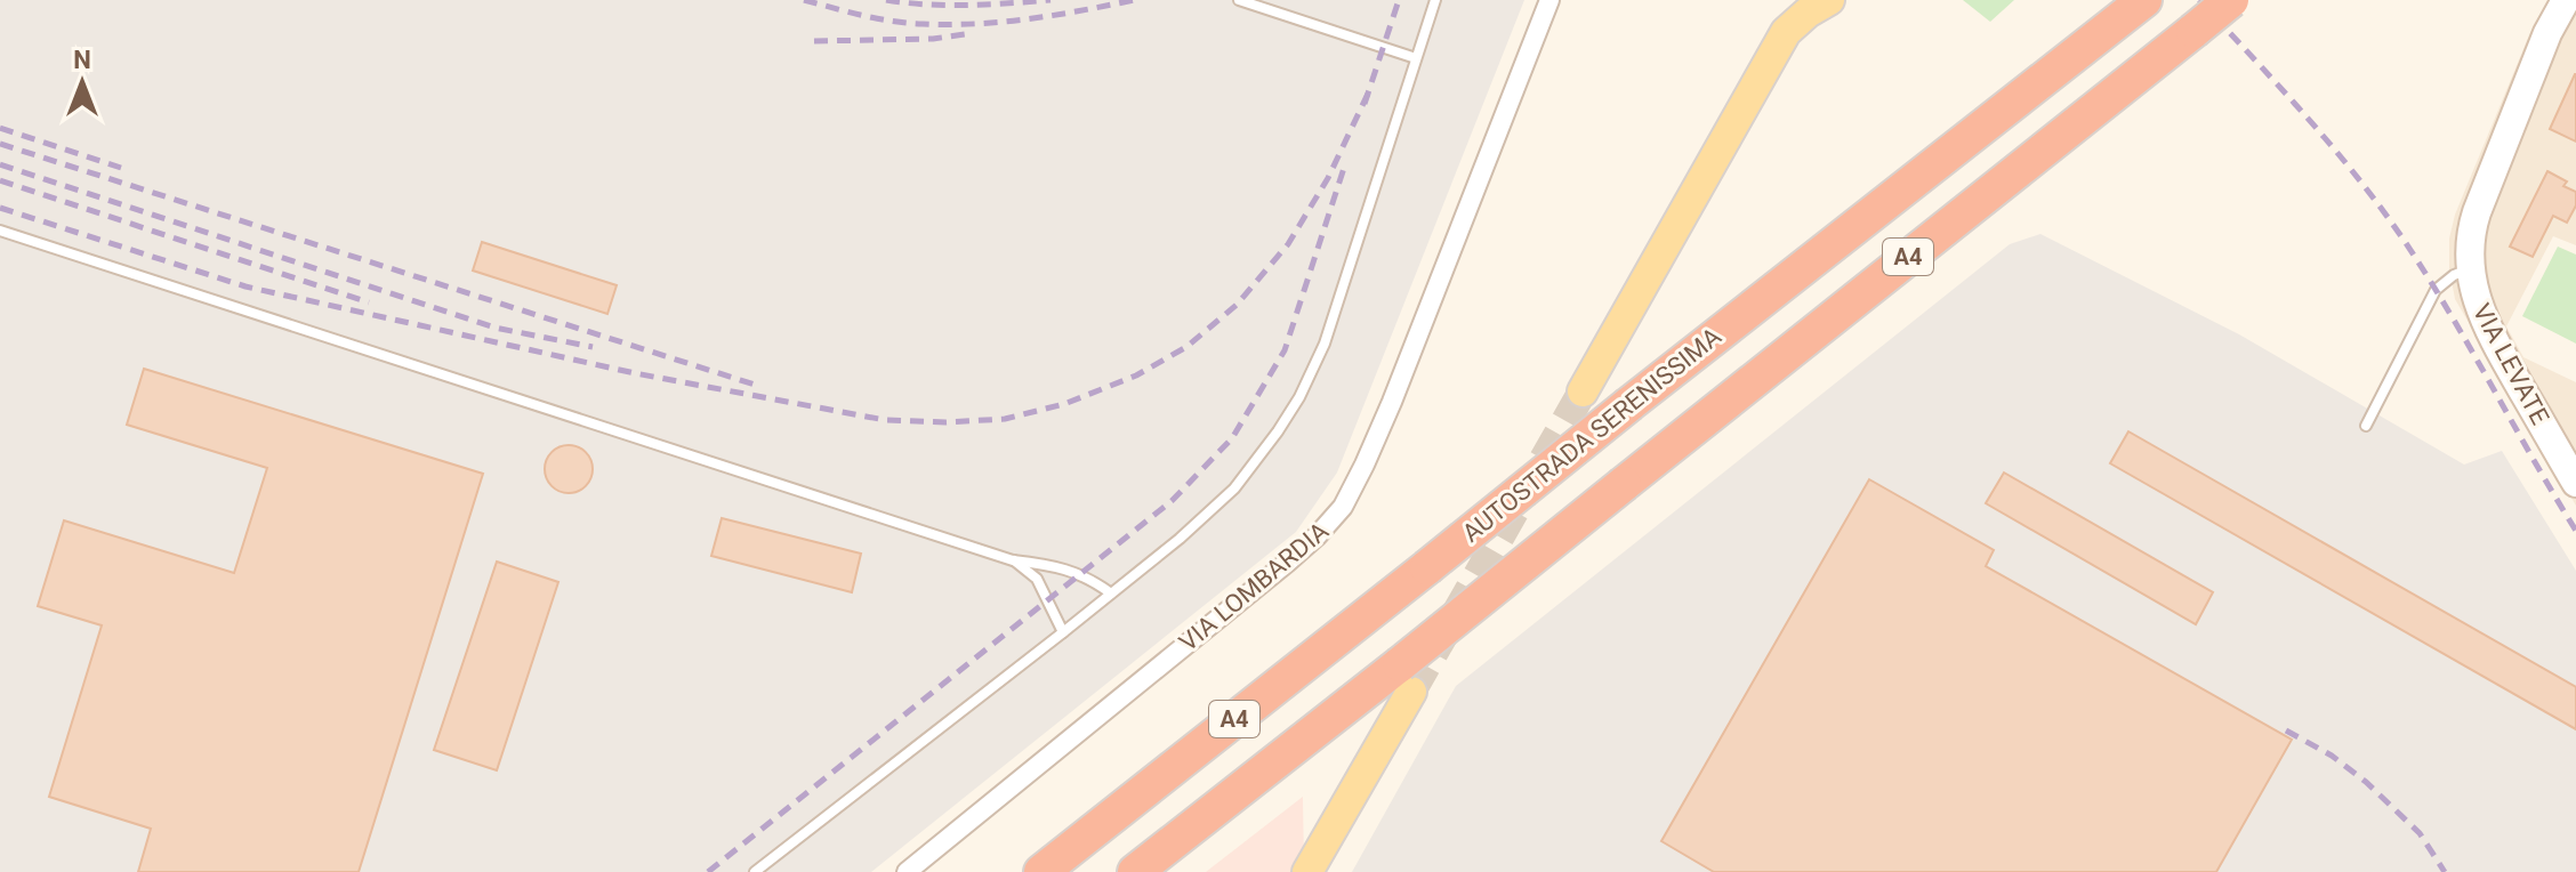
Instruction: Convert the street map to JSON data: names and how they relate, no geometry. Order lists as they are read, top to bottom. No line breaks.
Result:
{"streets":{"highway":["A4","AUTOSTRADA SERENISSIMA"],"street":["VIA LEVATE","VIA LOMBARDIA"]},"north":"top"}
